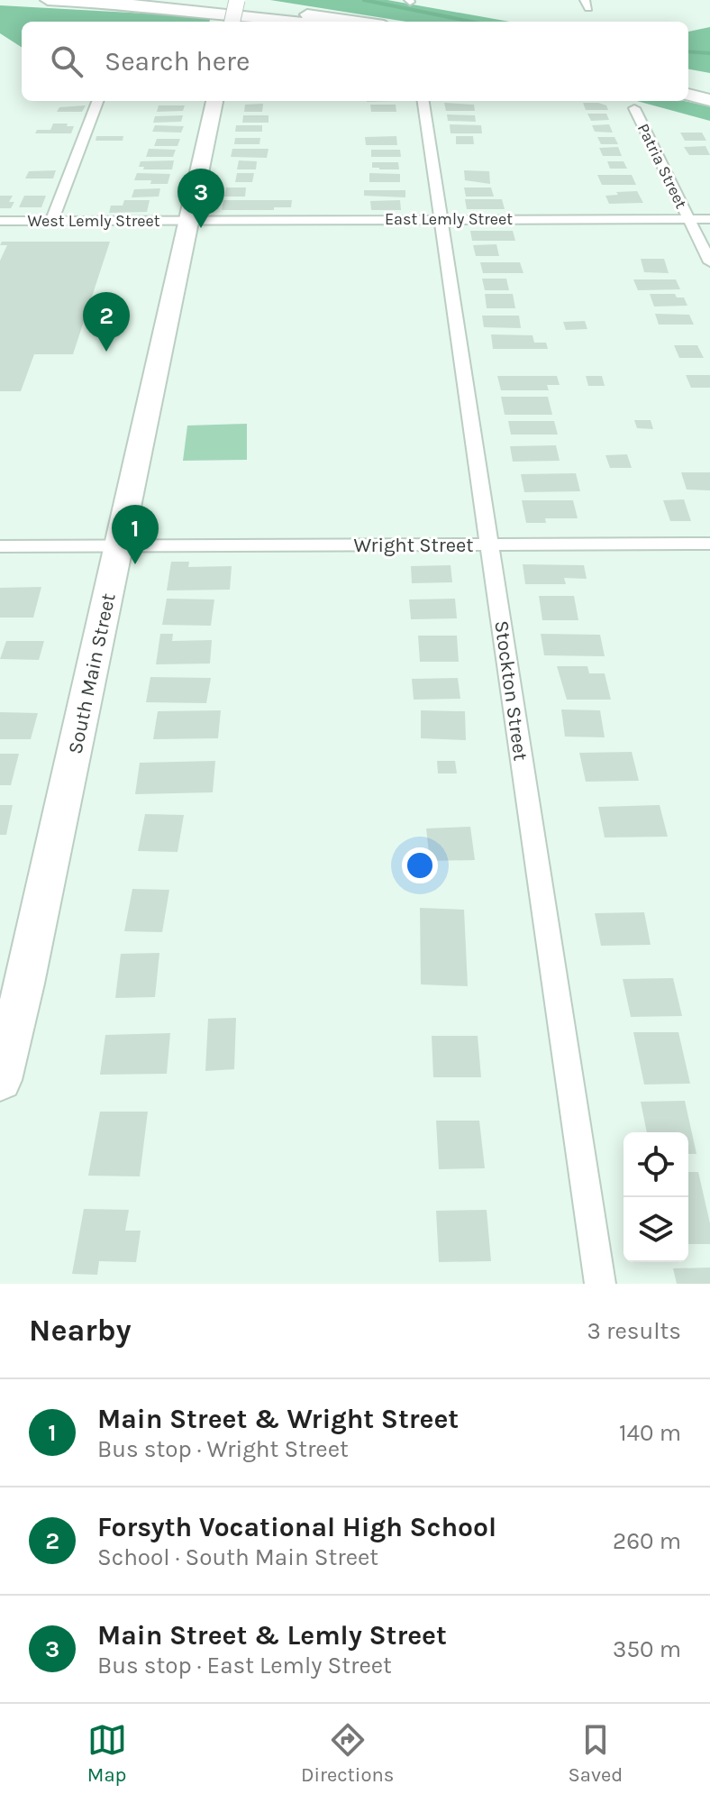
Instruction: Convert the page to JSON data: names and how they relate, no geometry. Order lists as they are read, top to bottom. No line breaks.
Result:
{"streets":{"main road":["South Main Street"],"street":["Patria Street","East Lemly Street","West Lemly Street","Wright Street","Stockton Street"]},"crossings":[["Patria Street","East Lemly Street"],["East Lemly Street","West Lemly Street"],["East Lemly Street","South Main Street"],["East Lemly Street","Stockton Street"],["West Lemly Street","South Main Street"],["Wright Street","South Main Street"],["Wright Street","Stockton Street"]],"page":{"search":"Search here","pins":["3","2","1"],"heading":["Nearby","3 results"],"list":[{"mark":"1","name":"Main Street & Wright Street","note":"Bus stop · Wright Street","value":"140 m"},{"mark":"2","name":"Forsyth Vocational High School","note":"School · South Main Street","value":"260 m"},{"mark":"3","name":"Main Street & Lemly Street","note":"Bus stop · East Lemly Street","value":"350 m"}],"nav":["Map","Directions","Saved"]}}
